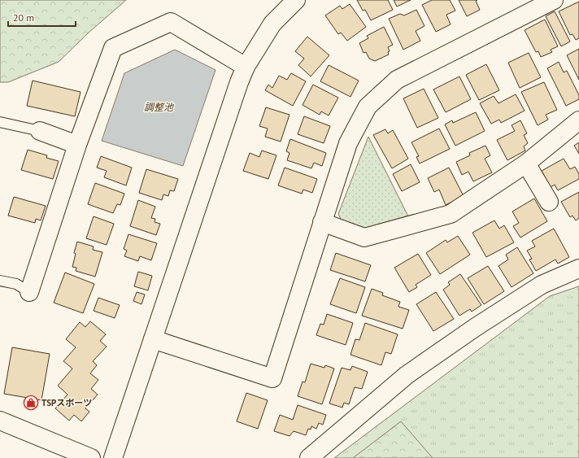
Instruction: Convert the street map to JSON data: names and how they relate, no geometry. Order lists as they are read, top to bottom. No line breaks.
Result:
{"water":["調整池"],"places":{"shop":["TSPスポーツ"]},"scale_bar":"20 m"}
